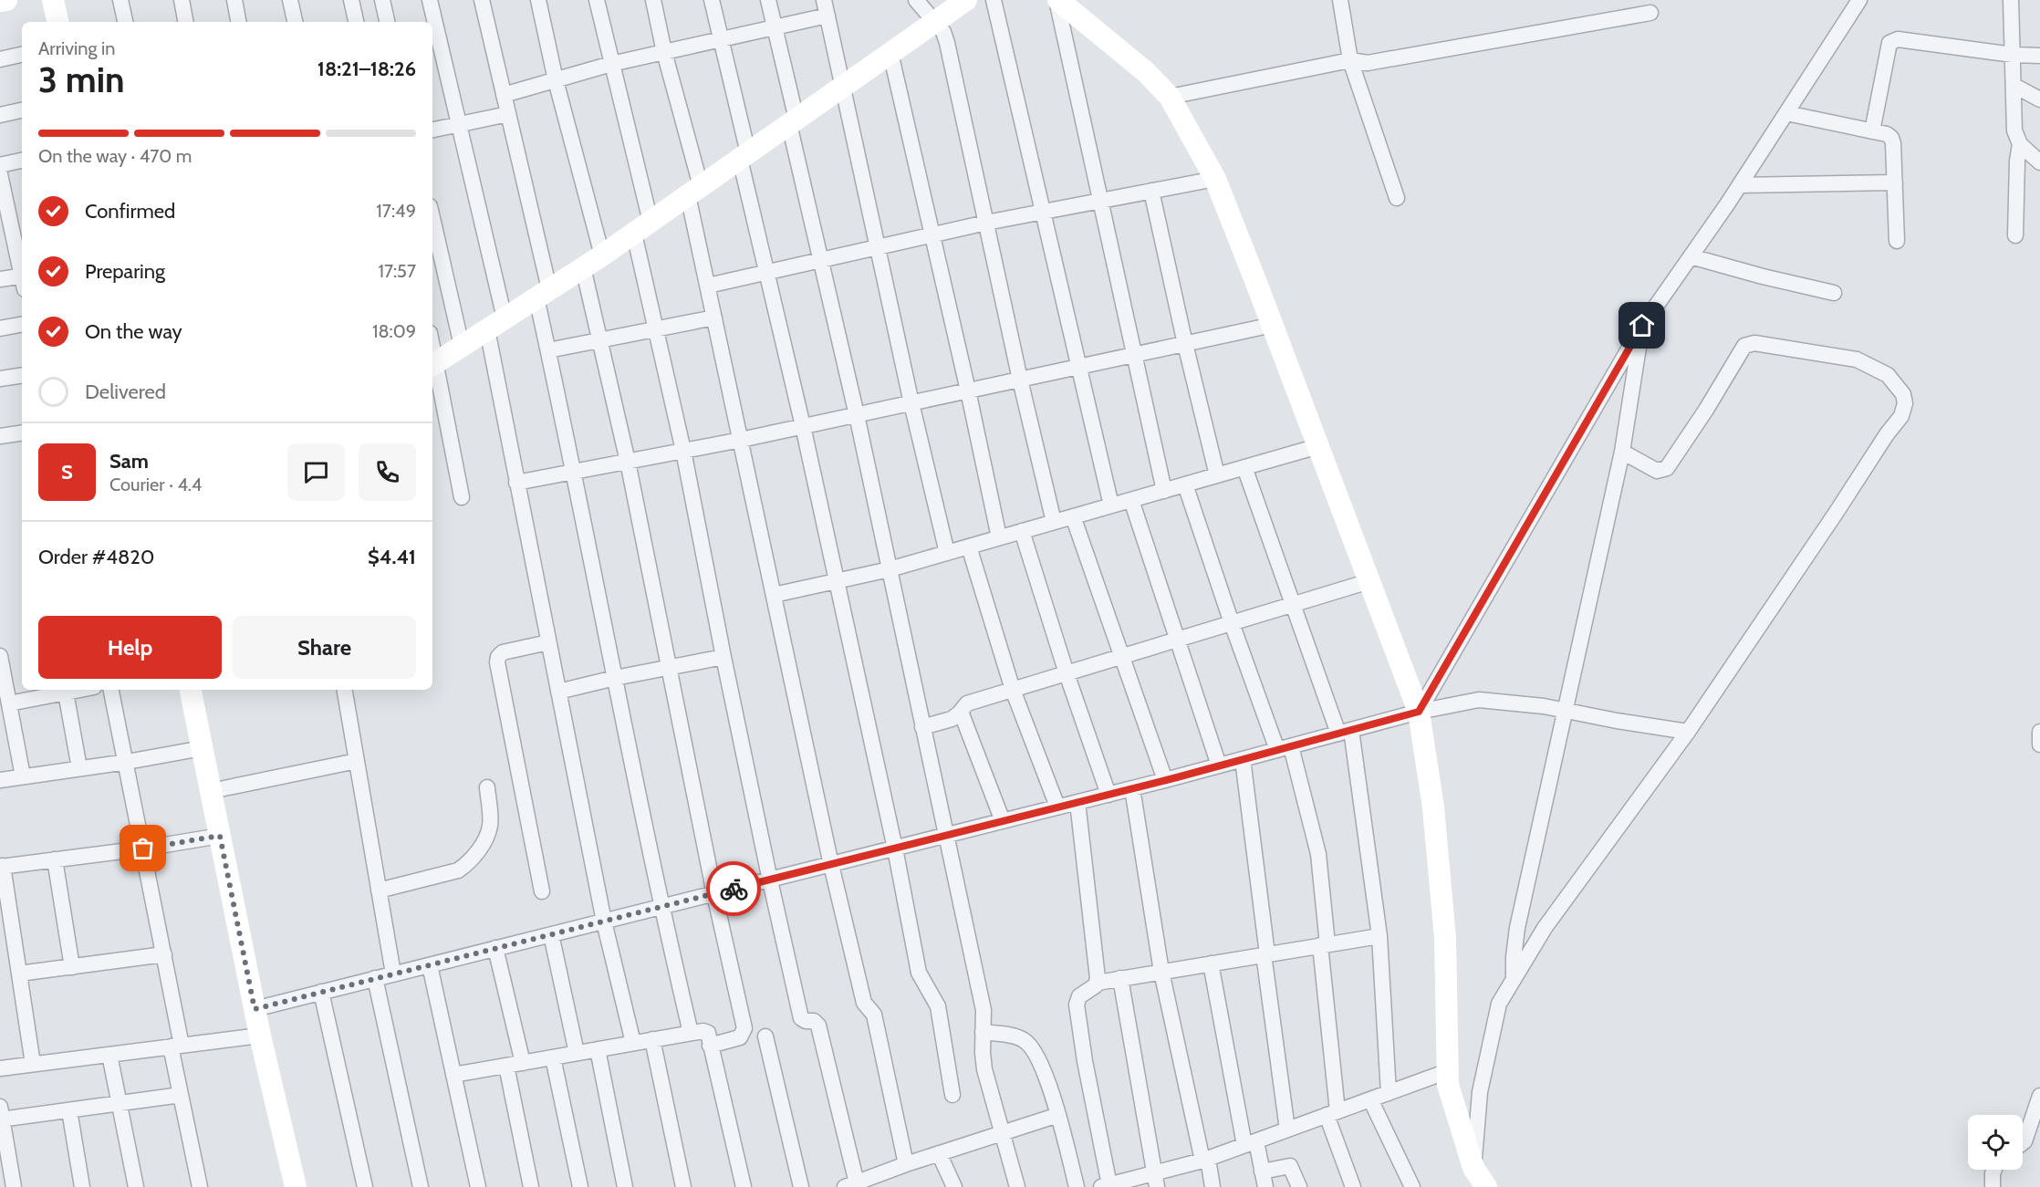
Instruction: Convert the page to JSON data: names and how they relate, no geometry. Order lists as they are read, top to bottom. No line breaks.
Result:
{"page":{"heading":["3 min","Arriving in","18:21–18:26"],"panel":["Sam","Courier · 4.4","Order #4820","$4.41"],"bar":"On the way · 470 m","list":[["Confirmed","17:49"],["Preparing","17:57"],["On the way","18:09"],"Delivered"],"round":"S","buttons":["Help","Share"]}}
